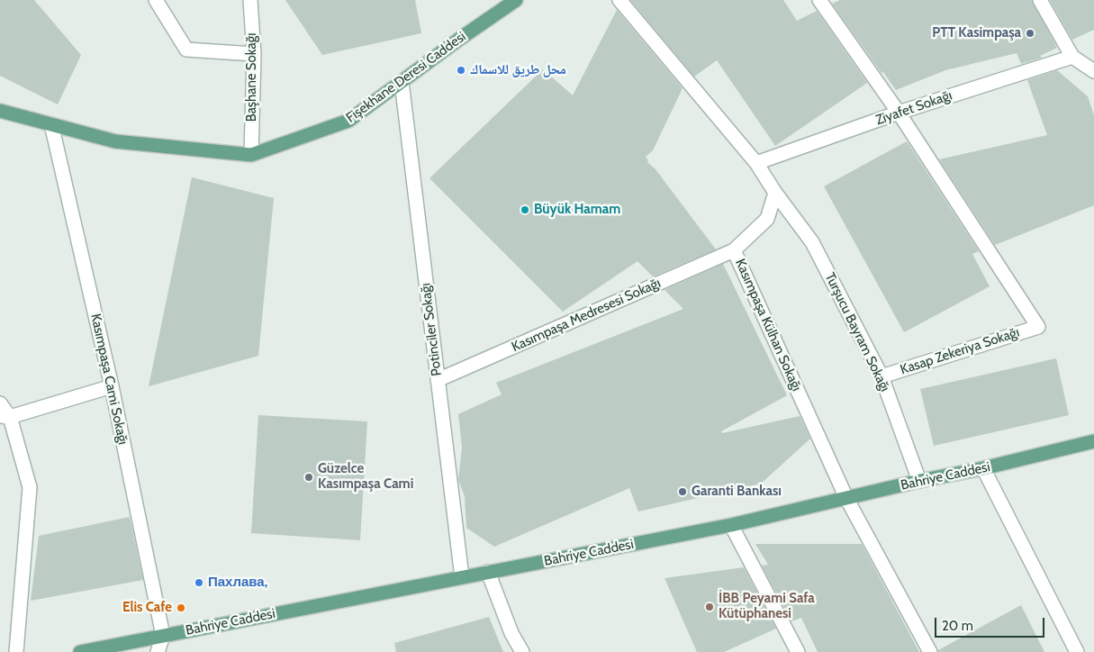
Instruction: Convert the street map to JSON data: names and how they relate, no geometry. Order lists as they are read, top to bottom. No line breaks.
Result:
{"streets":{"main road":["Fişekhane Deresi Caddesi","Bahriye Caddesi"],"street":["Başhane Sokağı","Ziyafet Sokağı","Kasımpaşa Medresesi Sokağı","Kasımpaşa Külhan Sokağı","Potinciler Sokağı","Turşucu Bayram Sokağı","Kasap Zekeriya Sokağı","Kasımpaşa Cami Sokağı"]},"crossings":[["Başhane Sokağı","Fişekhane Deresi Caddesi"],["Fişekhane Deresi Caddesi","Potinciler Sokağı"],["Fişekhane Deresi Caddesi","Kasımpaşa Cami Sokağı"],["Ziyafet Sokağı","Kasap Zekeriya Sokağı"],["Kasımpaşa Medresesi Sokağı","Kasımpaşa Külhan Sokağı"],["Kasımpaşa Medresesi Sokağı","Potinciler Sokağı"],["Kasımpaşa Külhan Sokağı","Turşucu Bayram Sokağı"],["Kasımpaşa Külhan Sokağı","Bahriye Caddesi"],["Potinciler Sokağı","Bahriye Caddesi"],["Turşucu Bayram Sokağı","Kasap Zekeriya Sokağı"],["Turşucu Bayram Sokağı","Bahriye Caddesi"],["Kasımpaşa Cami Sokağı","Bahriye Caddesi"]],"places":["PTT Kasimpaşa","محل طريق للاسماك","Büyük Hamam","Güzelce Kasımpaşa Cami","Garanti Bankası","Пахлава,","İBB Peyami Safa Kütüphanesi","Elis Cafe"],"scale_bar":"20 m"}
